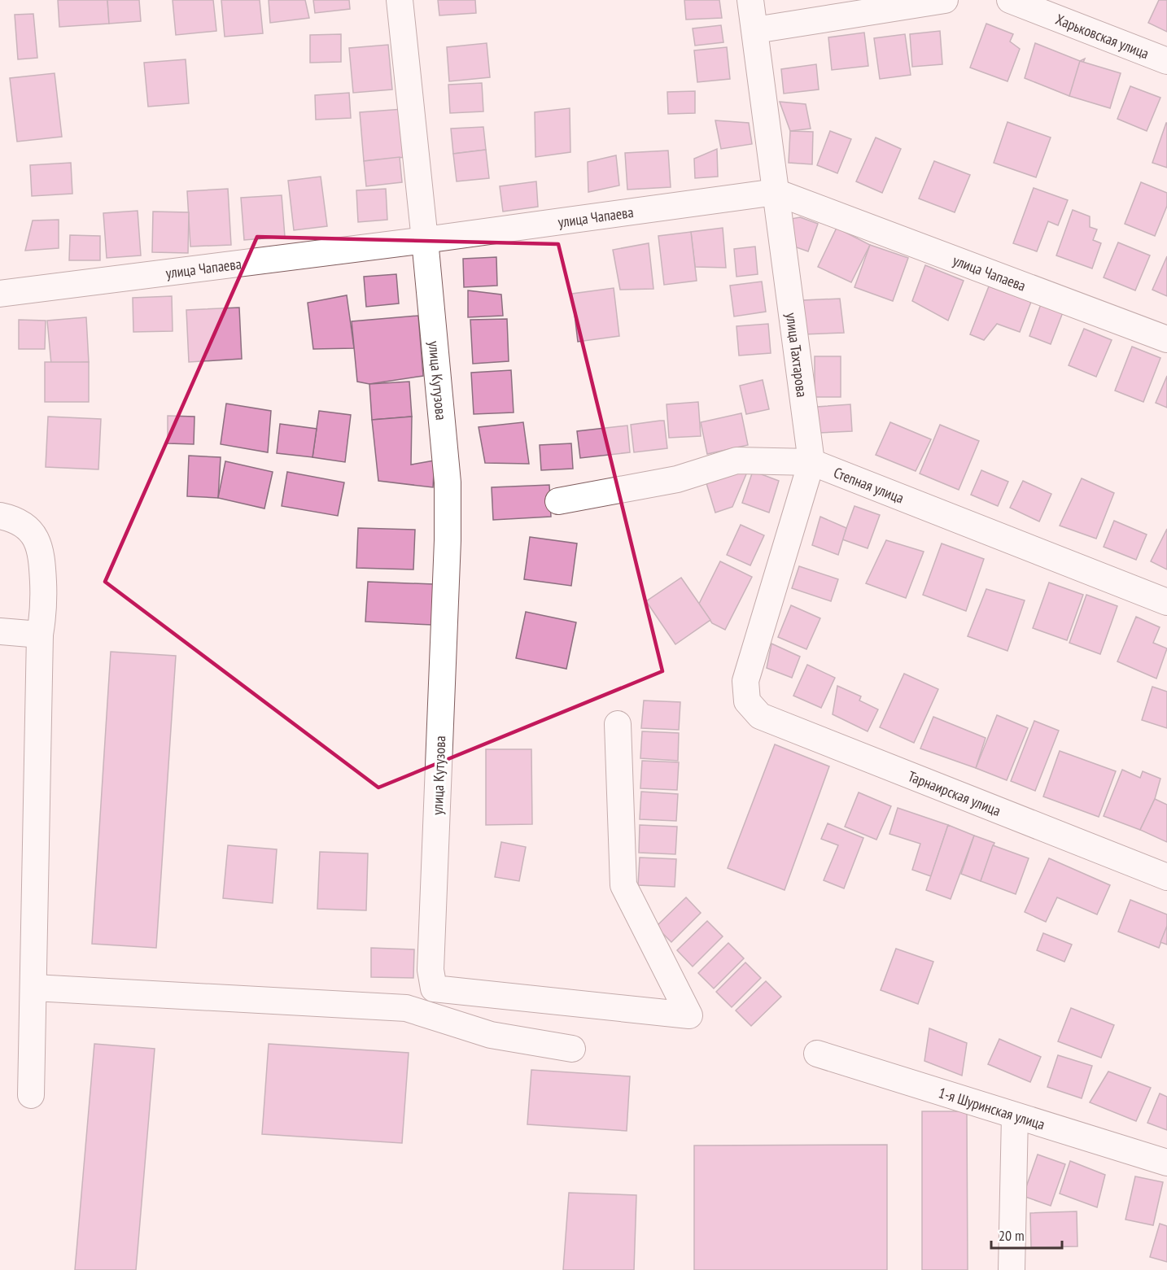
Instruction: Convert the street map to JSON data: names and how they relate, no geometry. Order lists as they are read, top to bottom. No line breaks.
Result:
{"streets":{"street":["Харьковская улица","улица Чапаева","улица Тахтарова","улица Кутузова","Степная улица","Тарнаирская улица","1-я Шуринская улица"]},"crossings":[["улица Чапаева","улица Тахтарова"],["улица Чапаева","улица Кутузова"],["улица Тахтарова","Степная улица"],["улица Тахтарова","Тарнаирская улица"]],"scale_bar":"20 m"}
